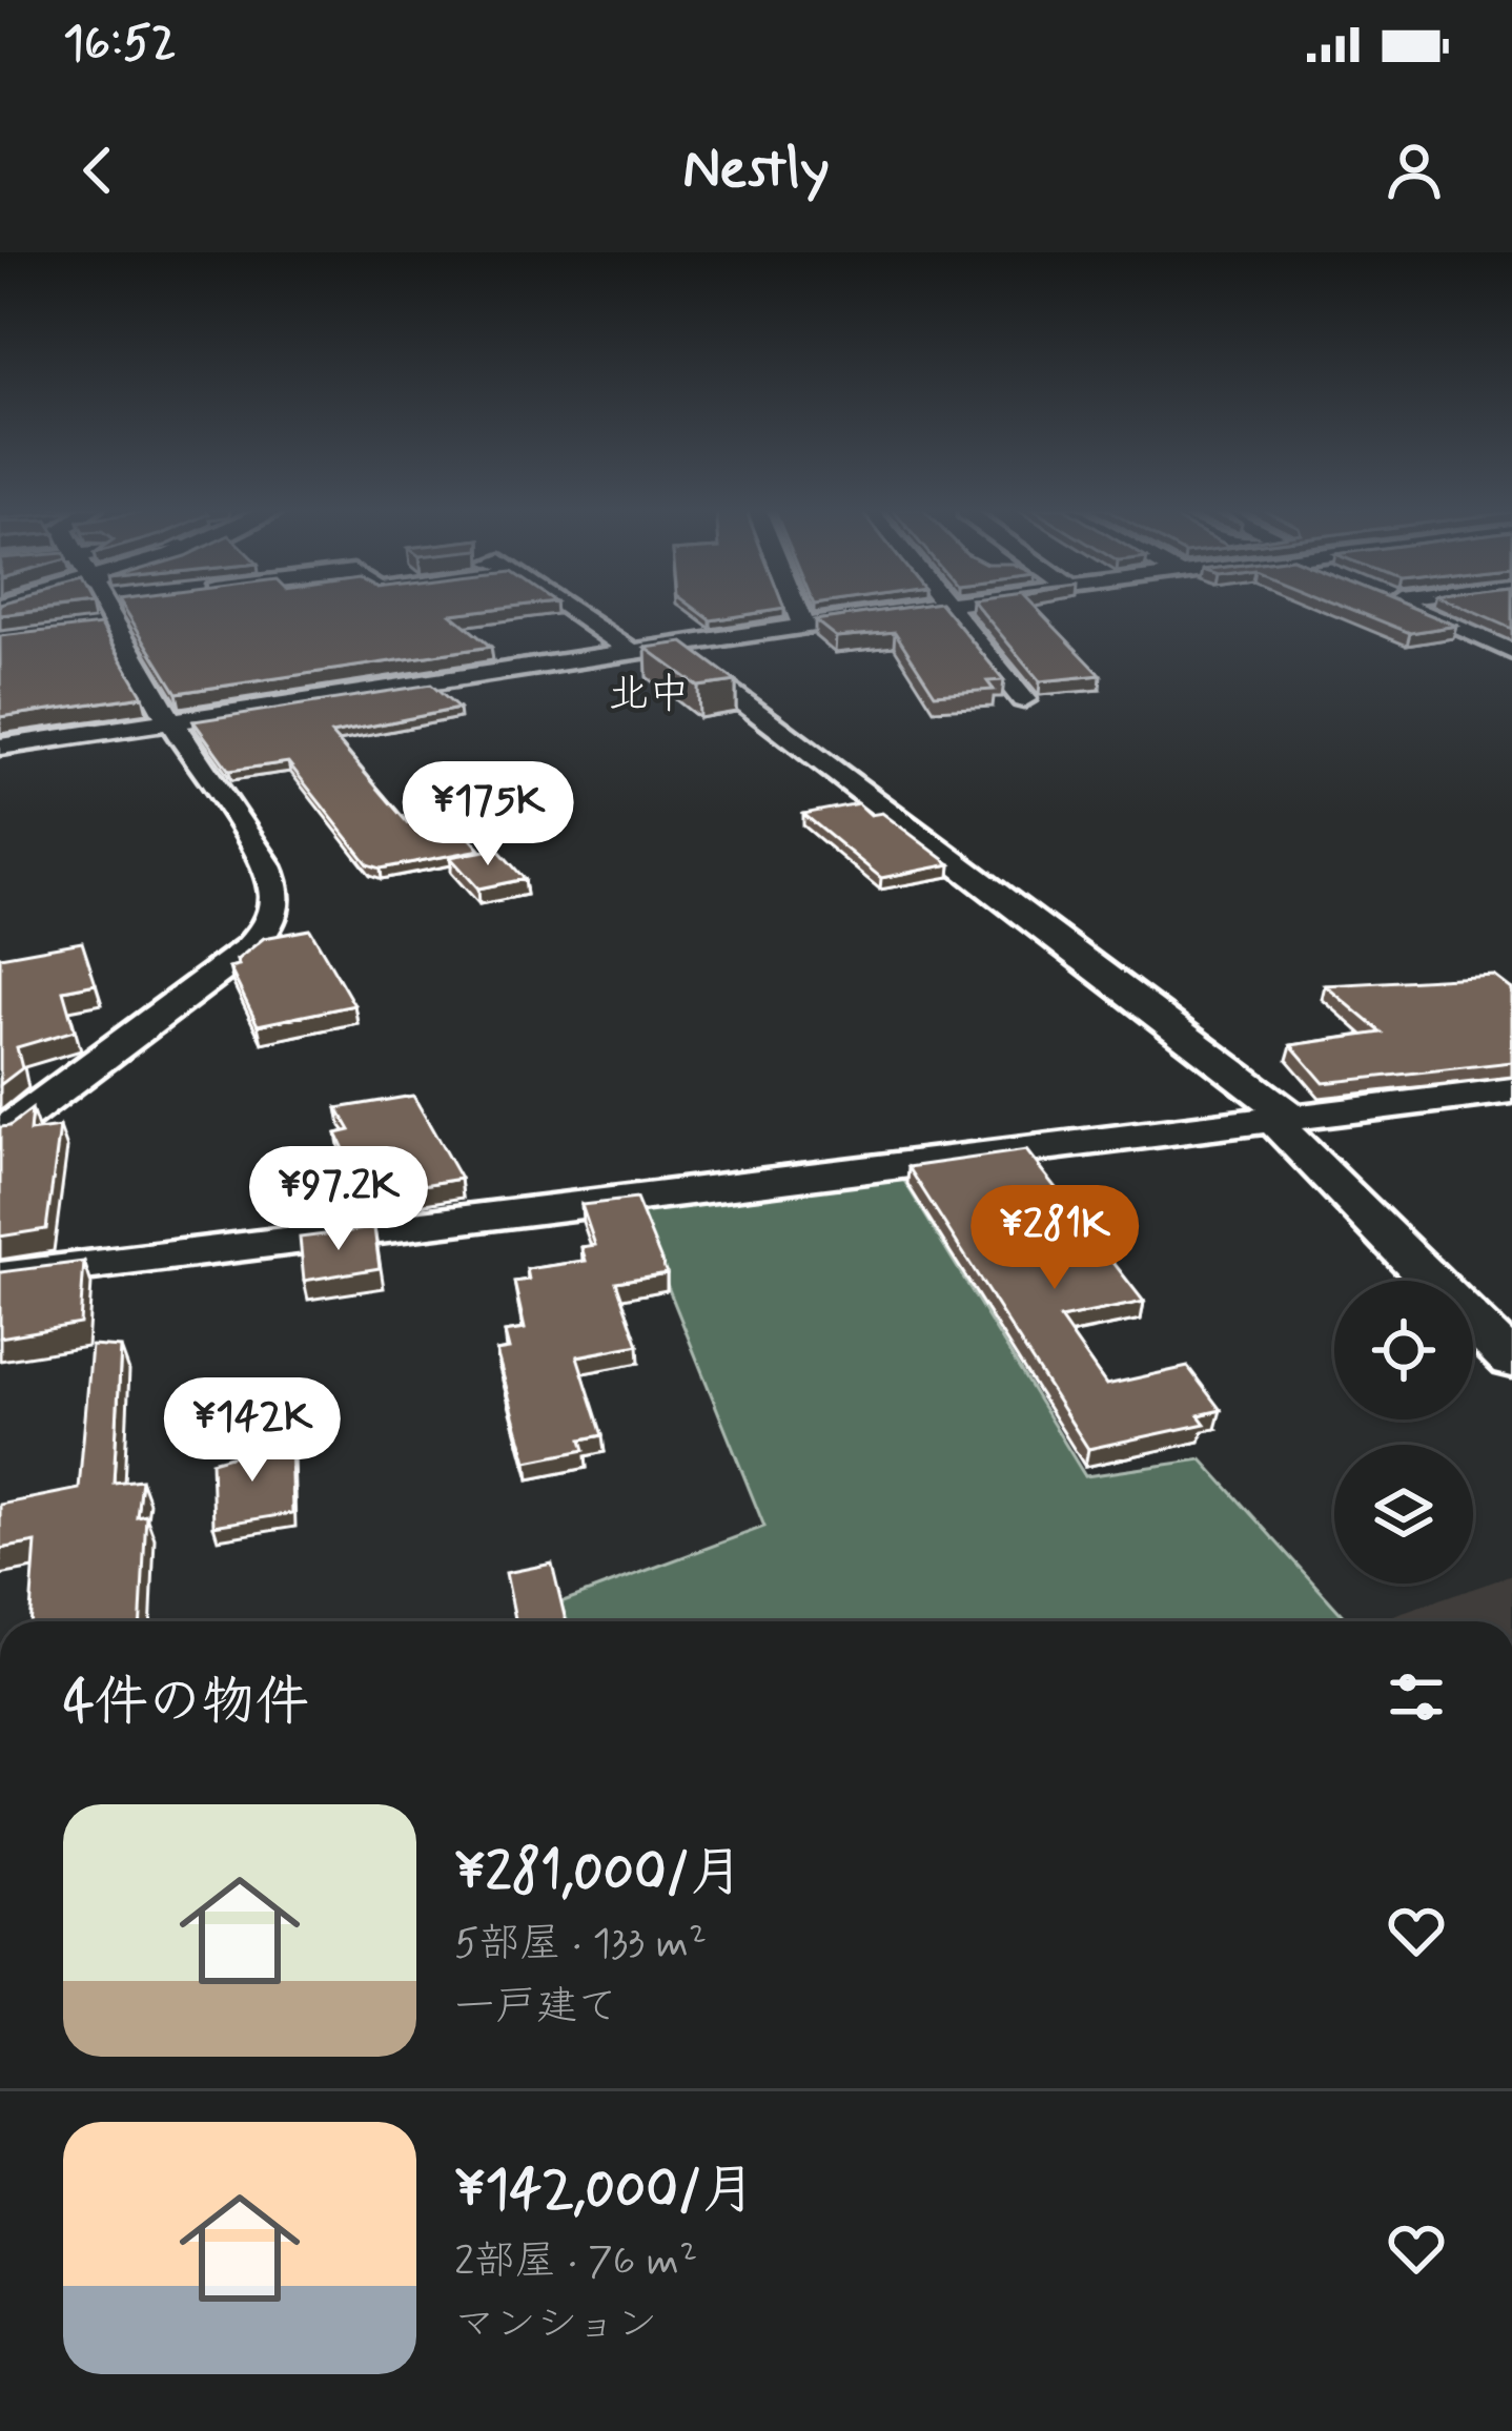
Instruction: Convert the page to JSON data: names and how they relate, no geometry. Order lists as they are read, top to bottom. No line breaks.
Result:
{"districts":["北中"],"page":{"status":"16:52","header":"Nestly","price":["¥175K","¥97.2K","¥281K","¥142K"],"heading":"4件の物件","list":[{"name":"¥281,000/月","note":"5部屋 · 133 m² · 一戸建て"},{"name":"¥142,000/月","note":"2部屋 · 76 m² · マンション"}]}}
